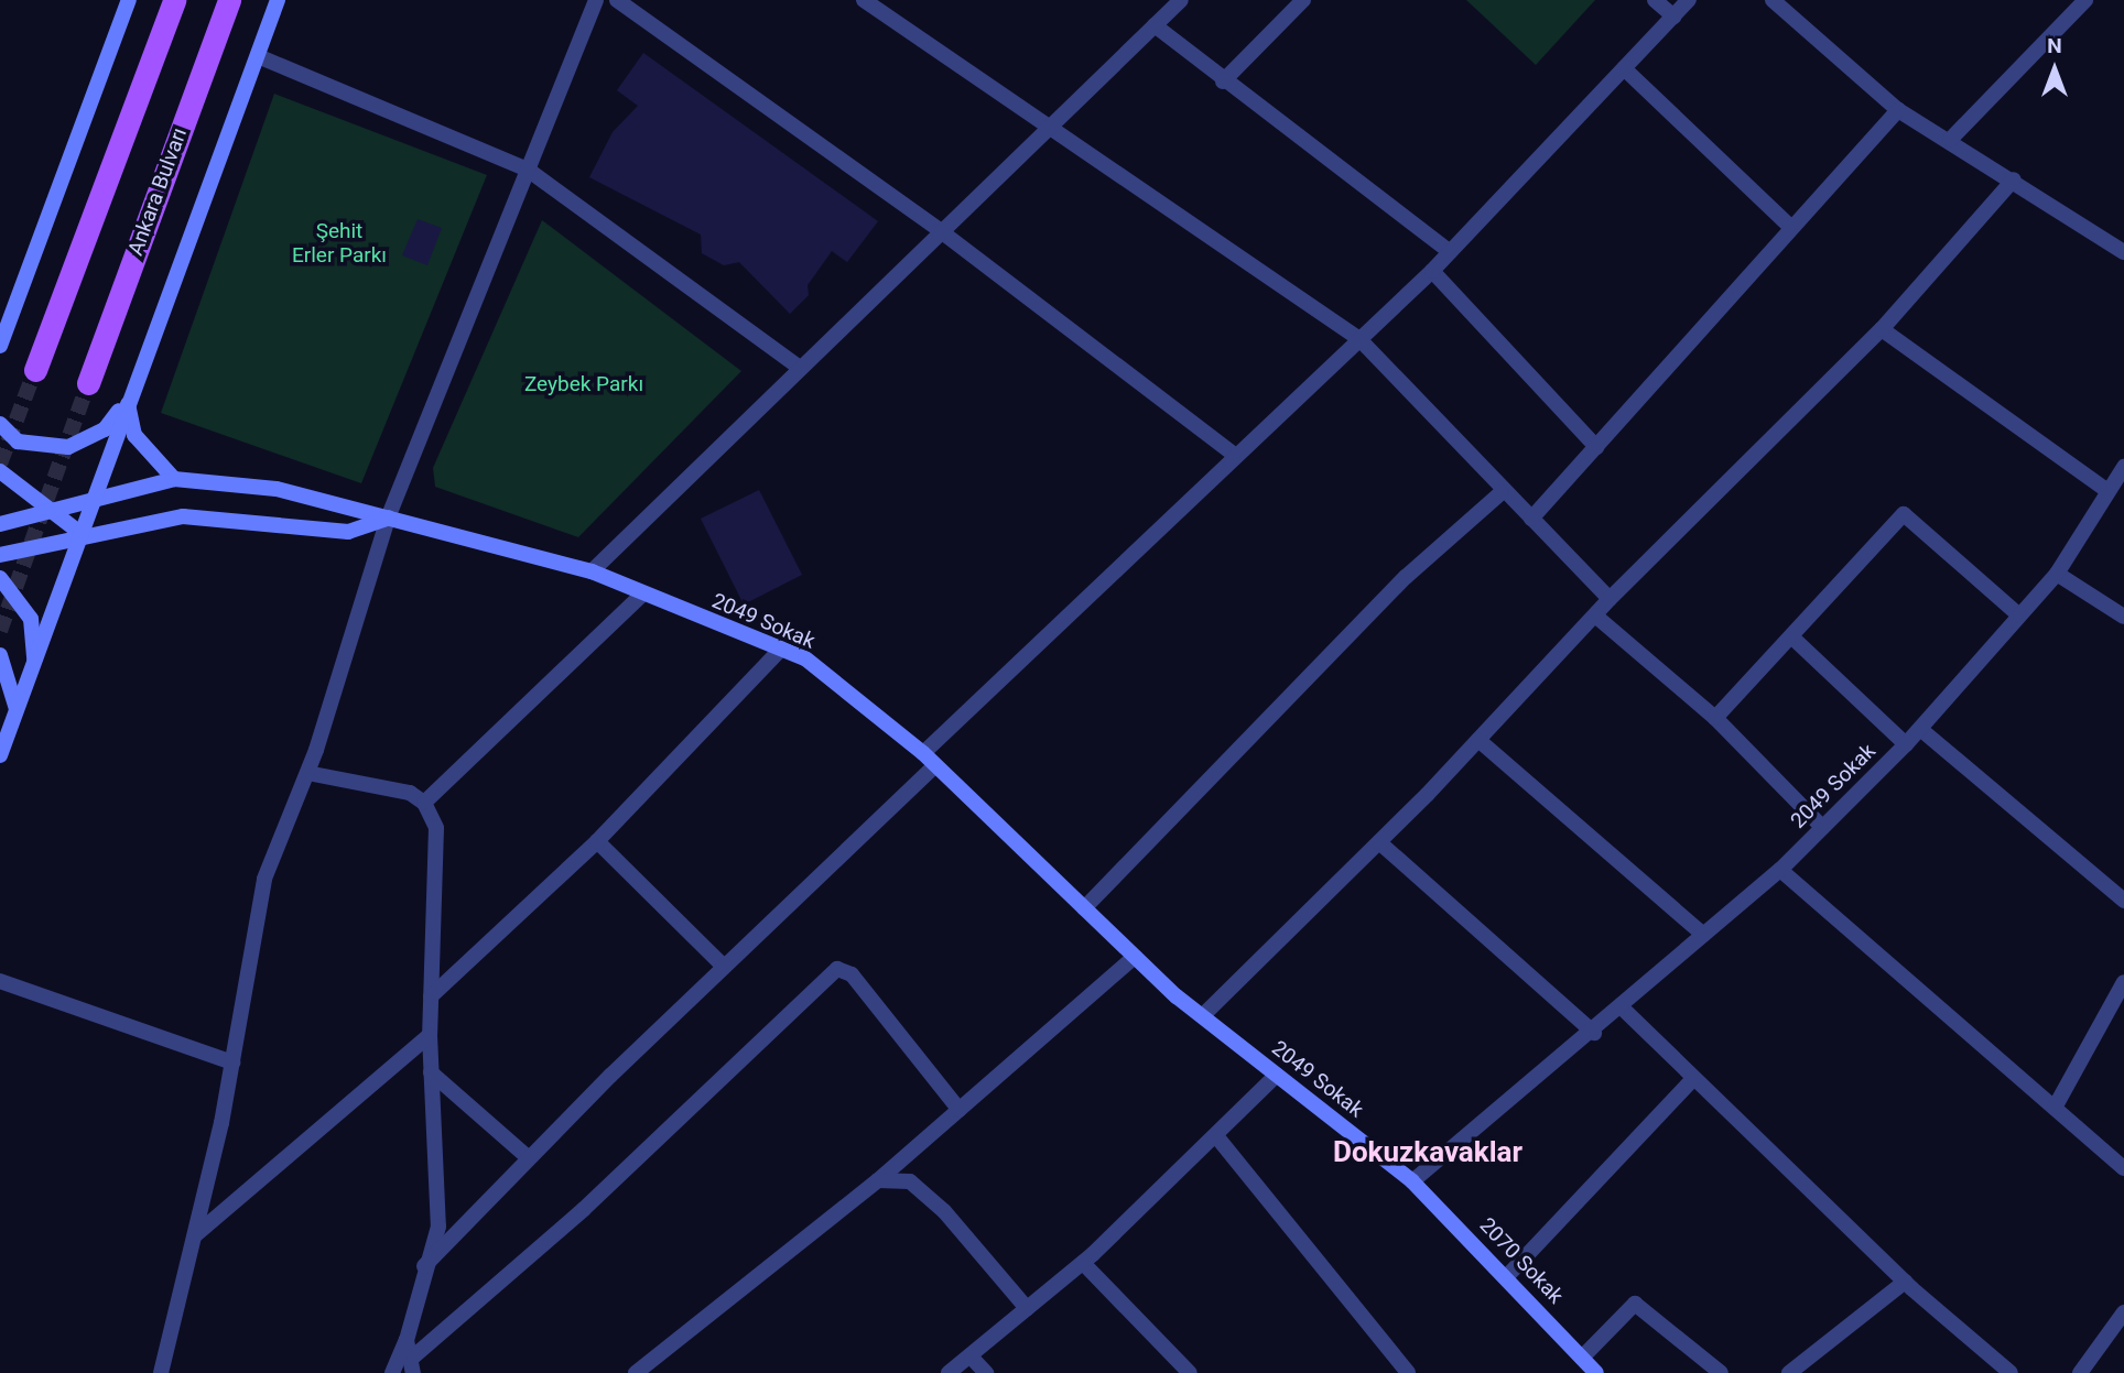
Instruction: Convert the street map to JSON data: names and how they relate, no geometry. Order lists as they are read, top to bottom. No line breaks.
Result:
{"streets":{"main road":["Ankara Bulvarı"],"street":["2049 Sokak","2070 Sokak"]},"crossings":[["2049 Sokak","2070 Sokak"]],"districts":["Dokuzkavaklar"],"parks":["Şehit Erler Parkı","Zeybek Parkı"],"north":"top"}
